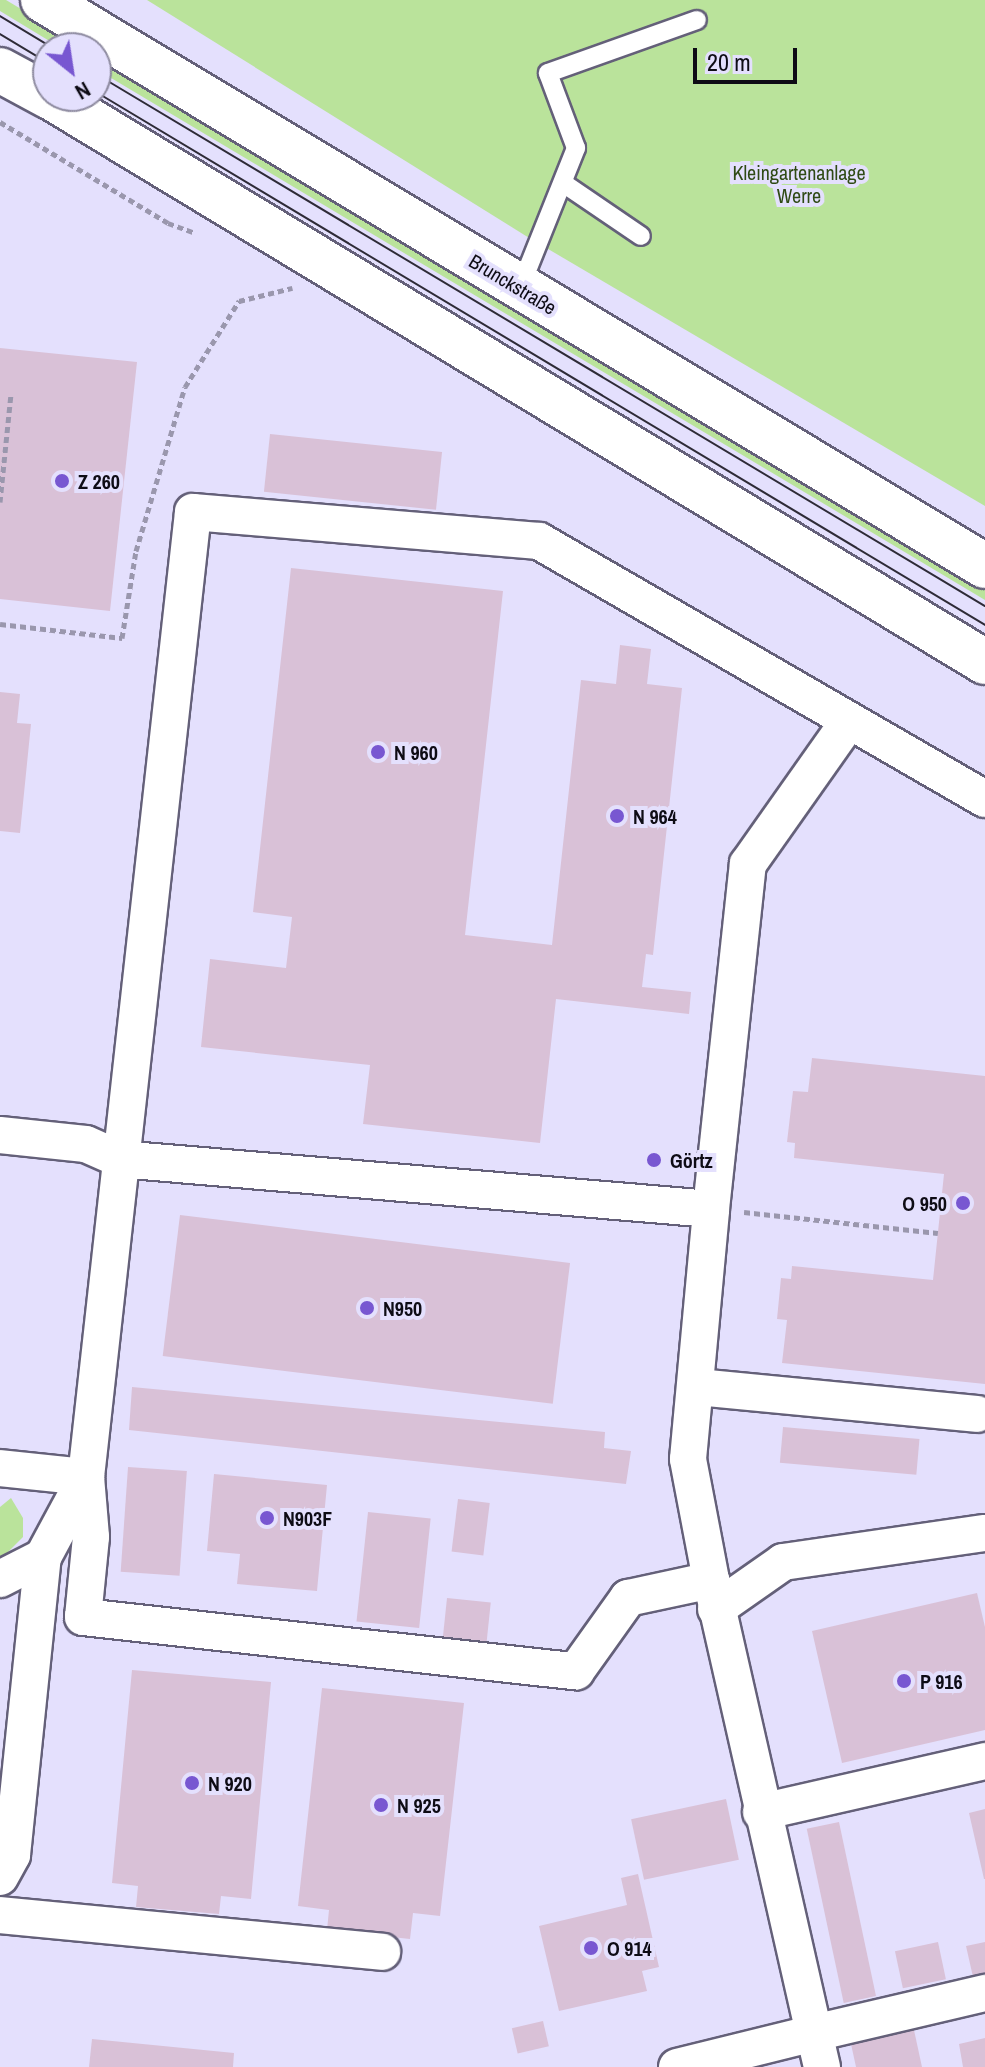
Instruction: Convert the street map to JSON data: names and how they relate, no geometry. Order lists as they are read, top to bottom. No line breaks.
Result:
{"streets":{"main road":["Brunckstraße"]},"parks":["Kleingartenanlage Werre"],"places":["Z 260","N 960","N 964","Görtz","O 950","N950","N903F","P 916","N 920","N 925","O 914"],"scale_bar":"20 m","north":"bottom right"}
